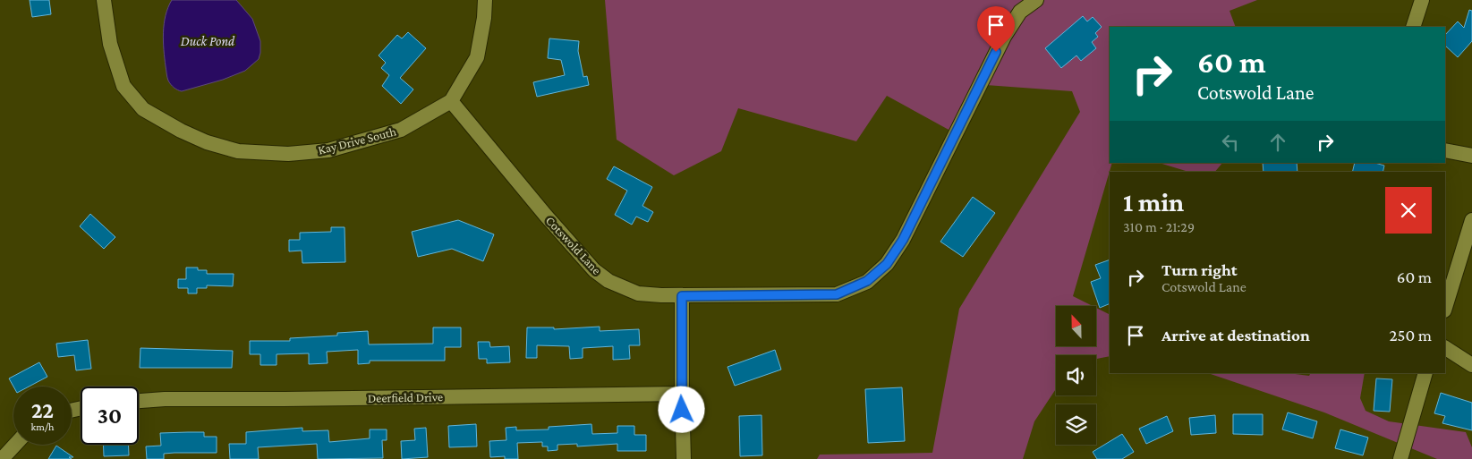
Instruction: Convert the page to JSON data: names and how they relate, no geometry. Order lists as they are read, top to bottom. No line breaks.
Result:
{"streets":{"street":["Kay Drive South","Cotswold Lane","Deerfield Drive"]},"crossings":[["Kay Drive South","Cotswold Lane"]],"water":["Duck Pond"],"north":"top","page":{"turn":["60 m","Cotswold Lane"],"heading":["1 min","310 m · 21:29"],"list":[{"name":"Turn right","note":"Cotswold Lane","value":"60 m"},{"name":"Arrive at destination","value":"250 m"}],"speed":"22 km/h","limit":"30"}}
